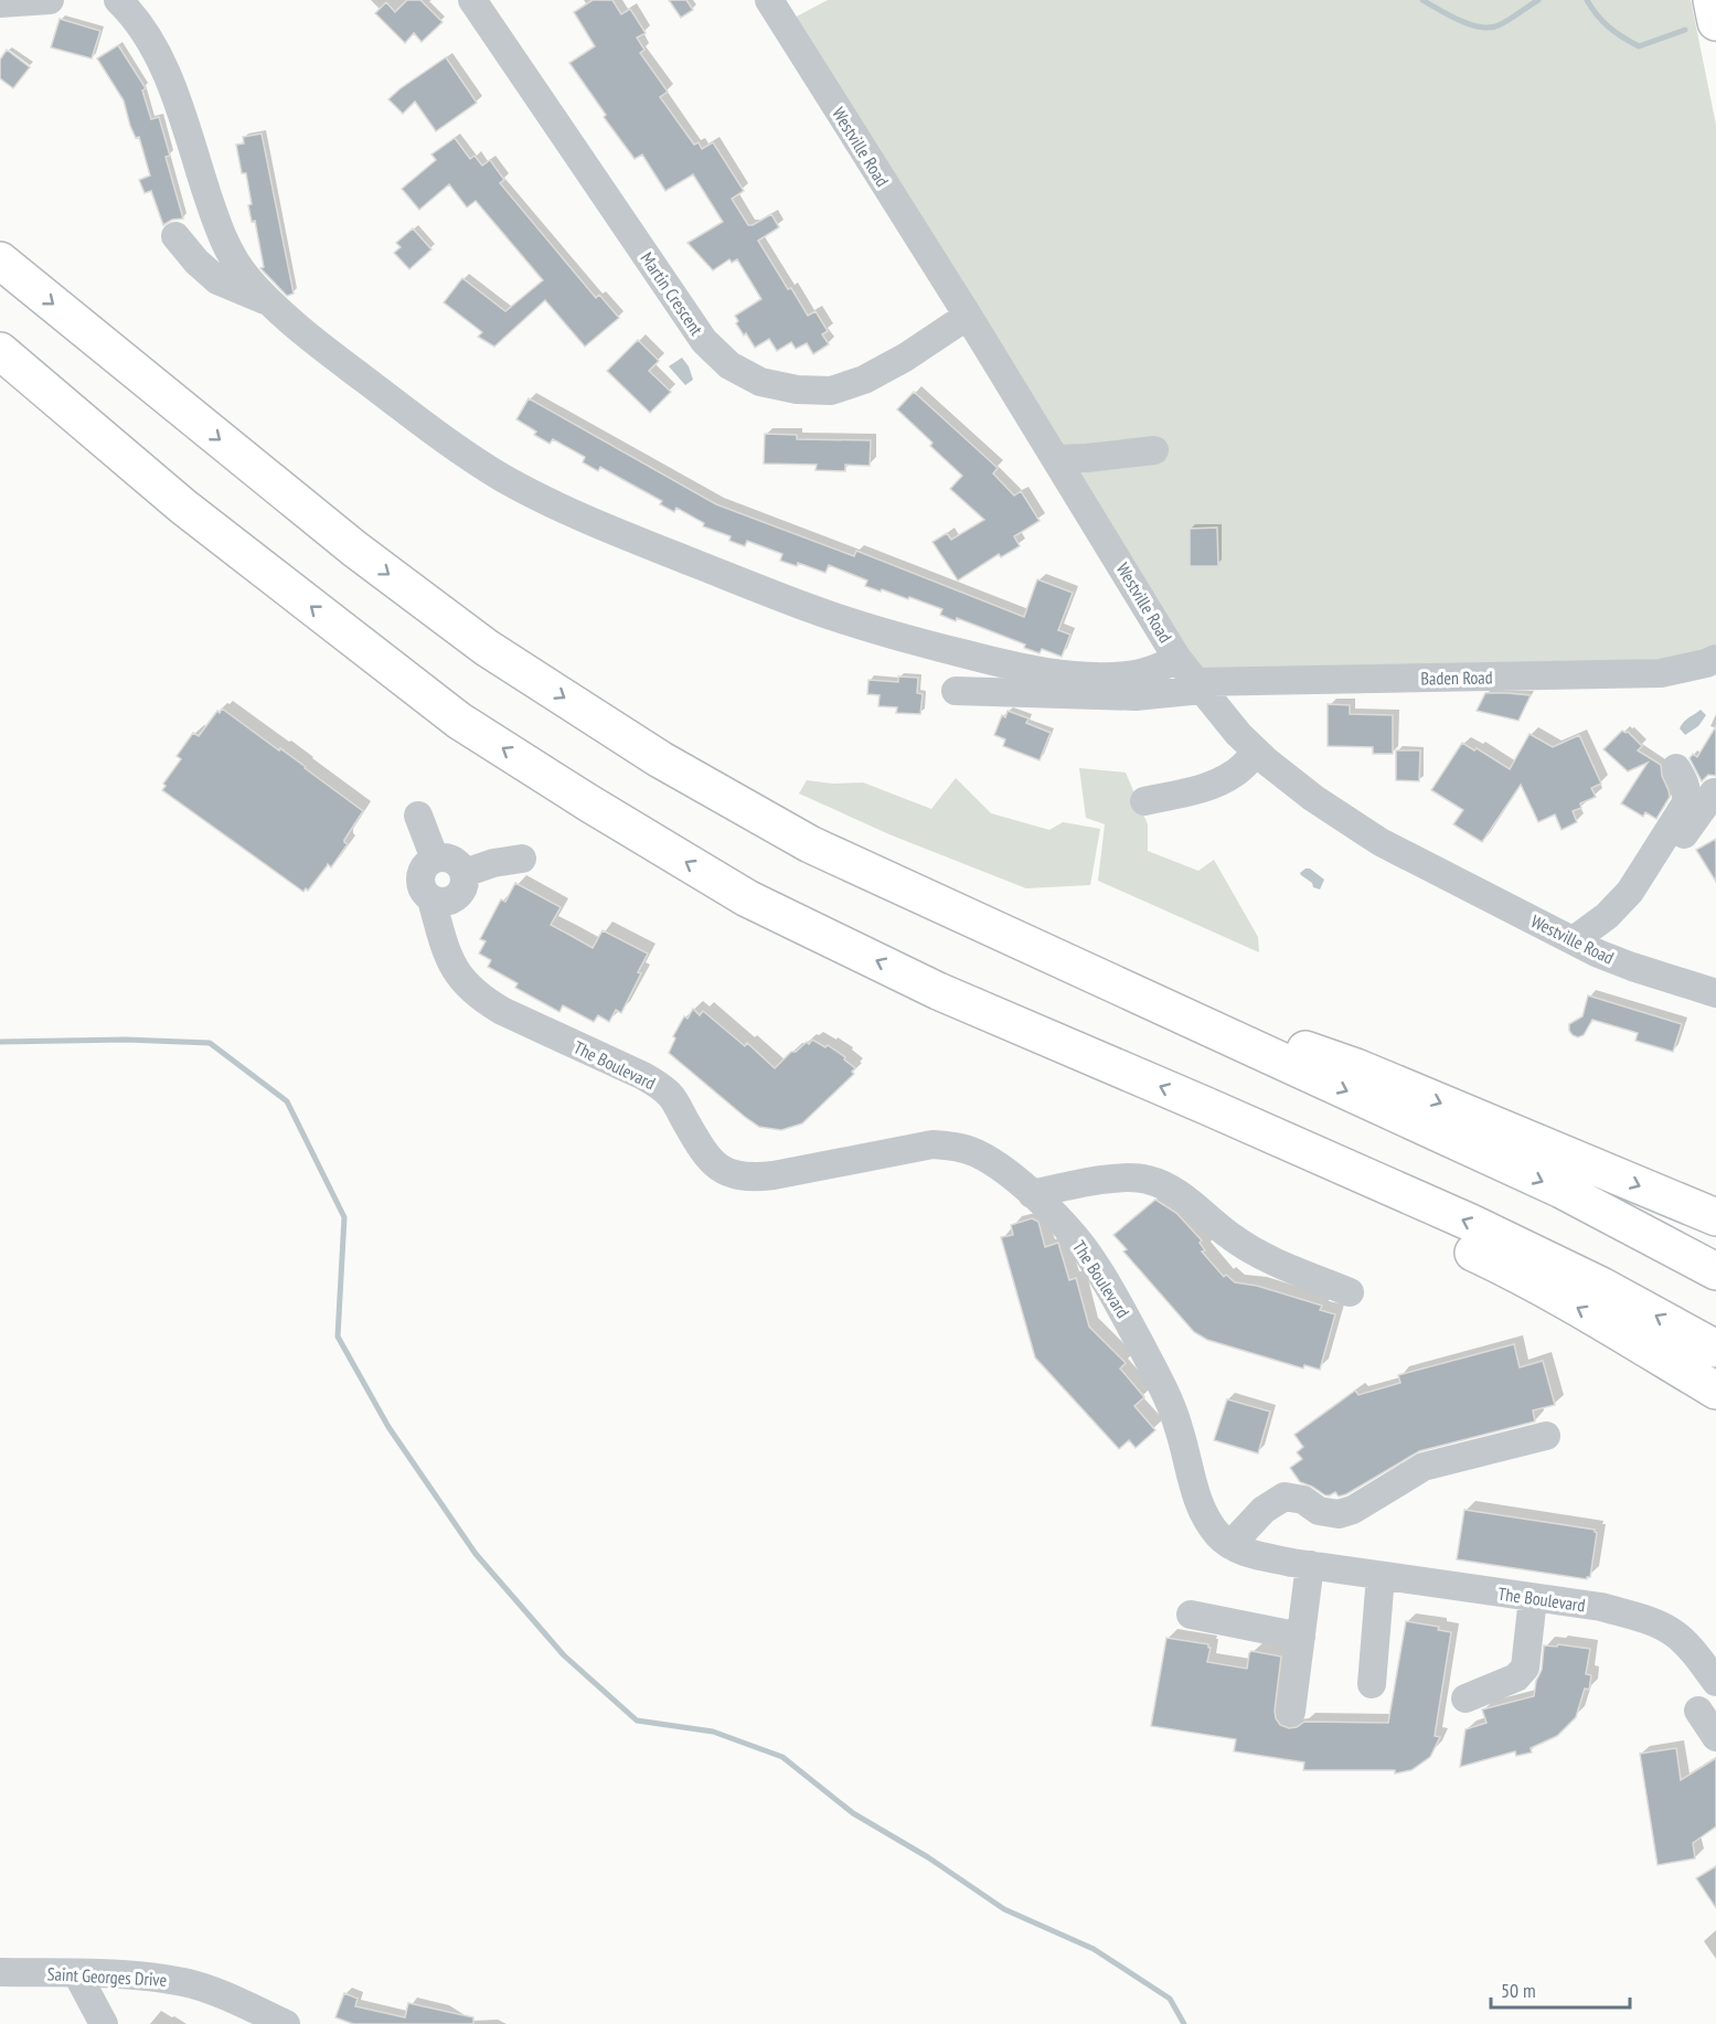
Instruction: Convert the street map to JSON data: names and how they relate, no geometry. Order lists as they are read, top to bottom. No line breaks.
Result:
{"streets":{"street":["Westville Road","Martin Crescent","Baden Road","The Boulevard","Saint Georges Drive"]},"crossings":[["Westville Road","Martin Crescent"],["Westville Road","Baden Road"]],"scale_bar":"50 m"}
